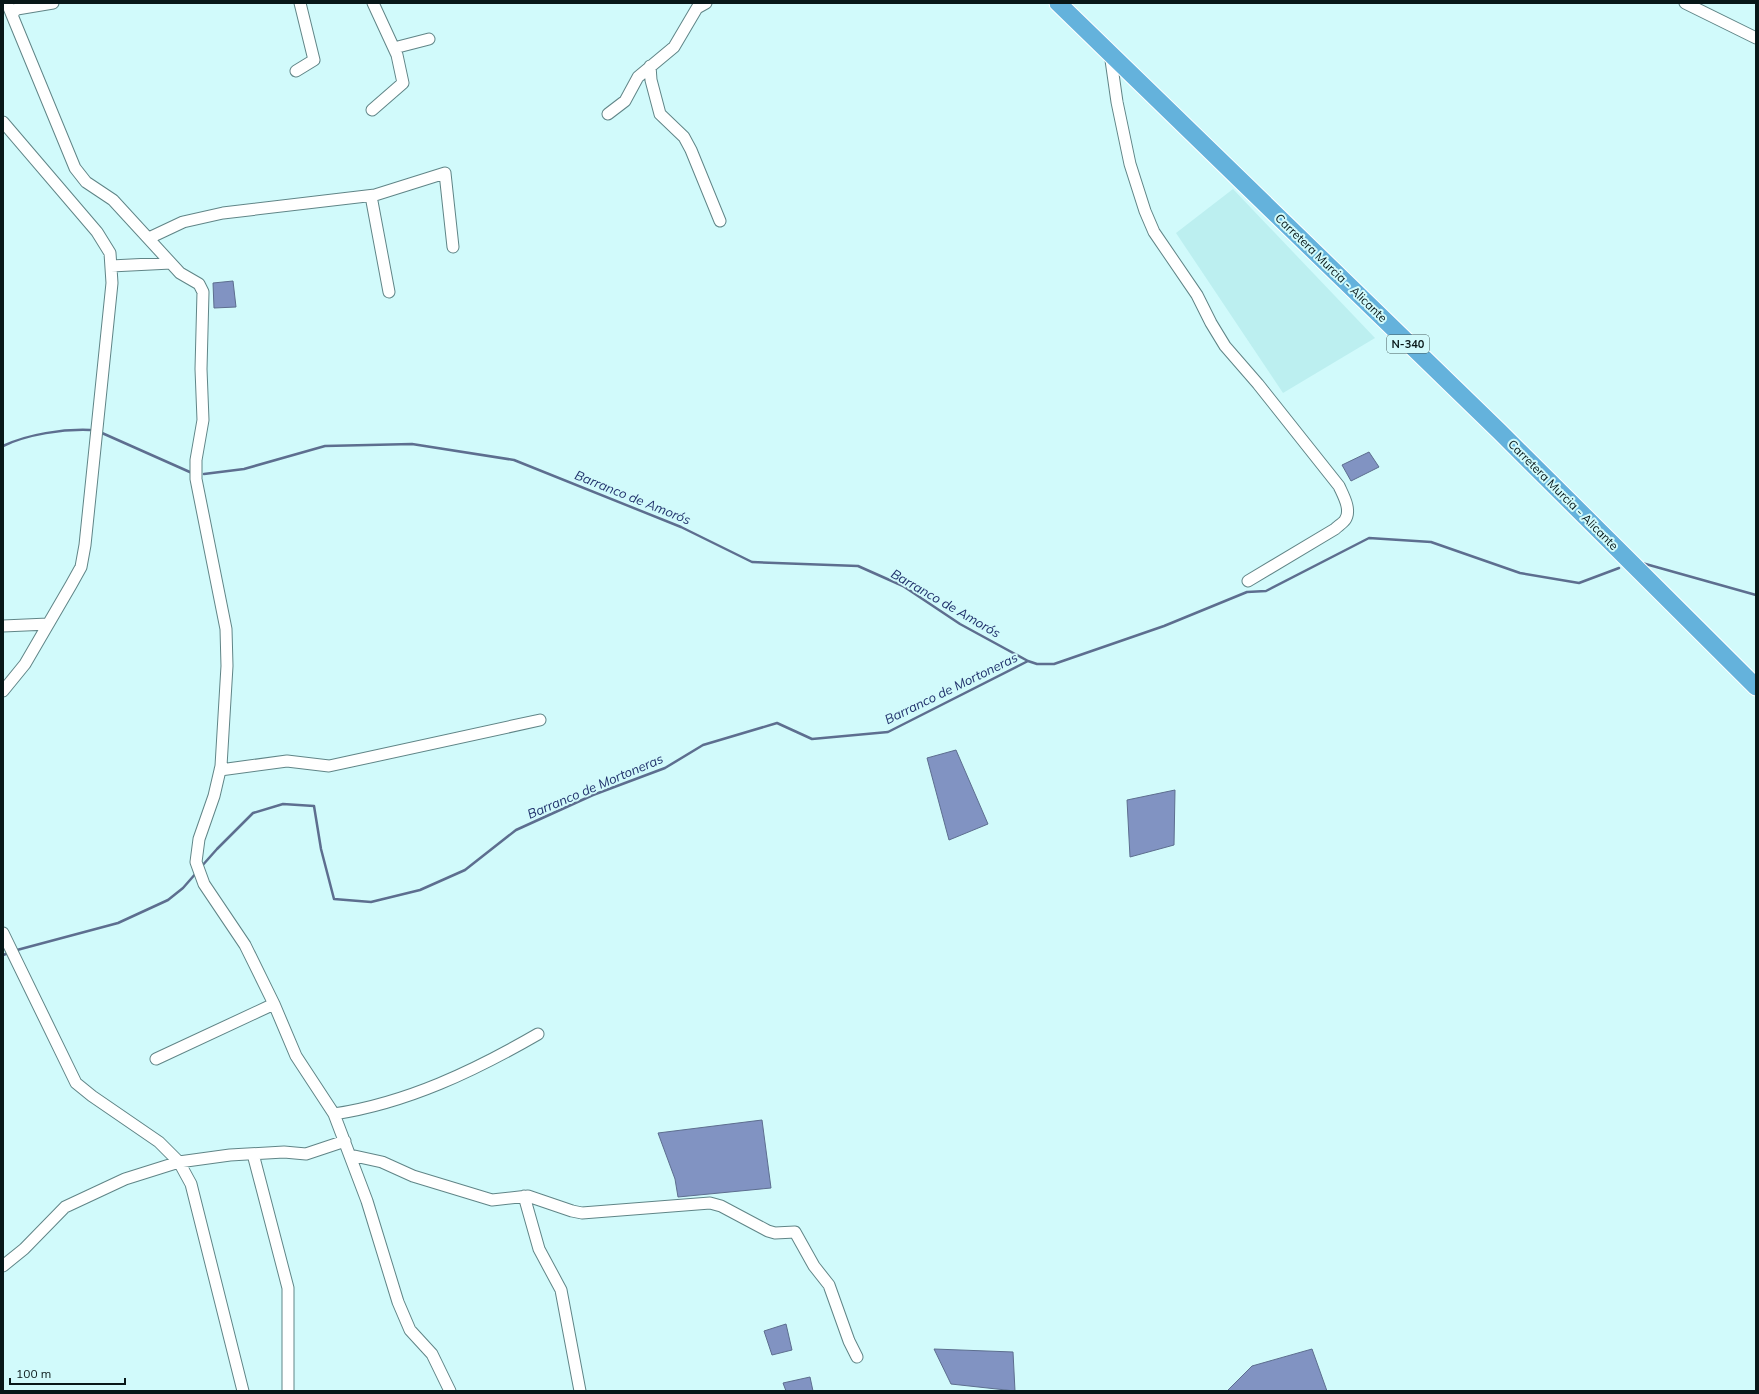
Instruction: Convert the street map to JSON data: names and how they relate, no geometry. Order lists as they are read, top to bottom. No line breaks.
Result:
{"streets":{"highway":["Carretera Murcia - Alicante","N-340"]},"water":["Barranco de Amorós","Barranco de Mortoneras"],"scale_bar":"100 m"}
